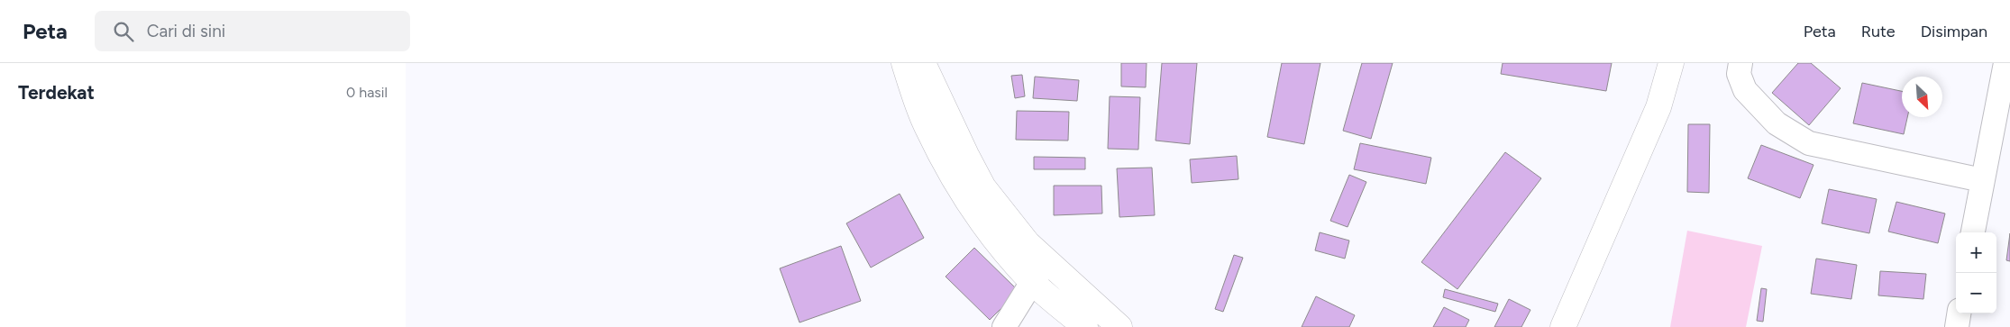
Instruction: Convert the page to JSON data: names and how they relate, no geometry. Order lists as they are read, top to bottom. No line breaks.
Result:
{"north":"bottom right","page":{"header":"Peta","search":"Cari di sini","nav":["Peta","Rute","Disimpan"],"heading":["Terdekat","0 hasil"],"map_buttons":["+","−"]}}
